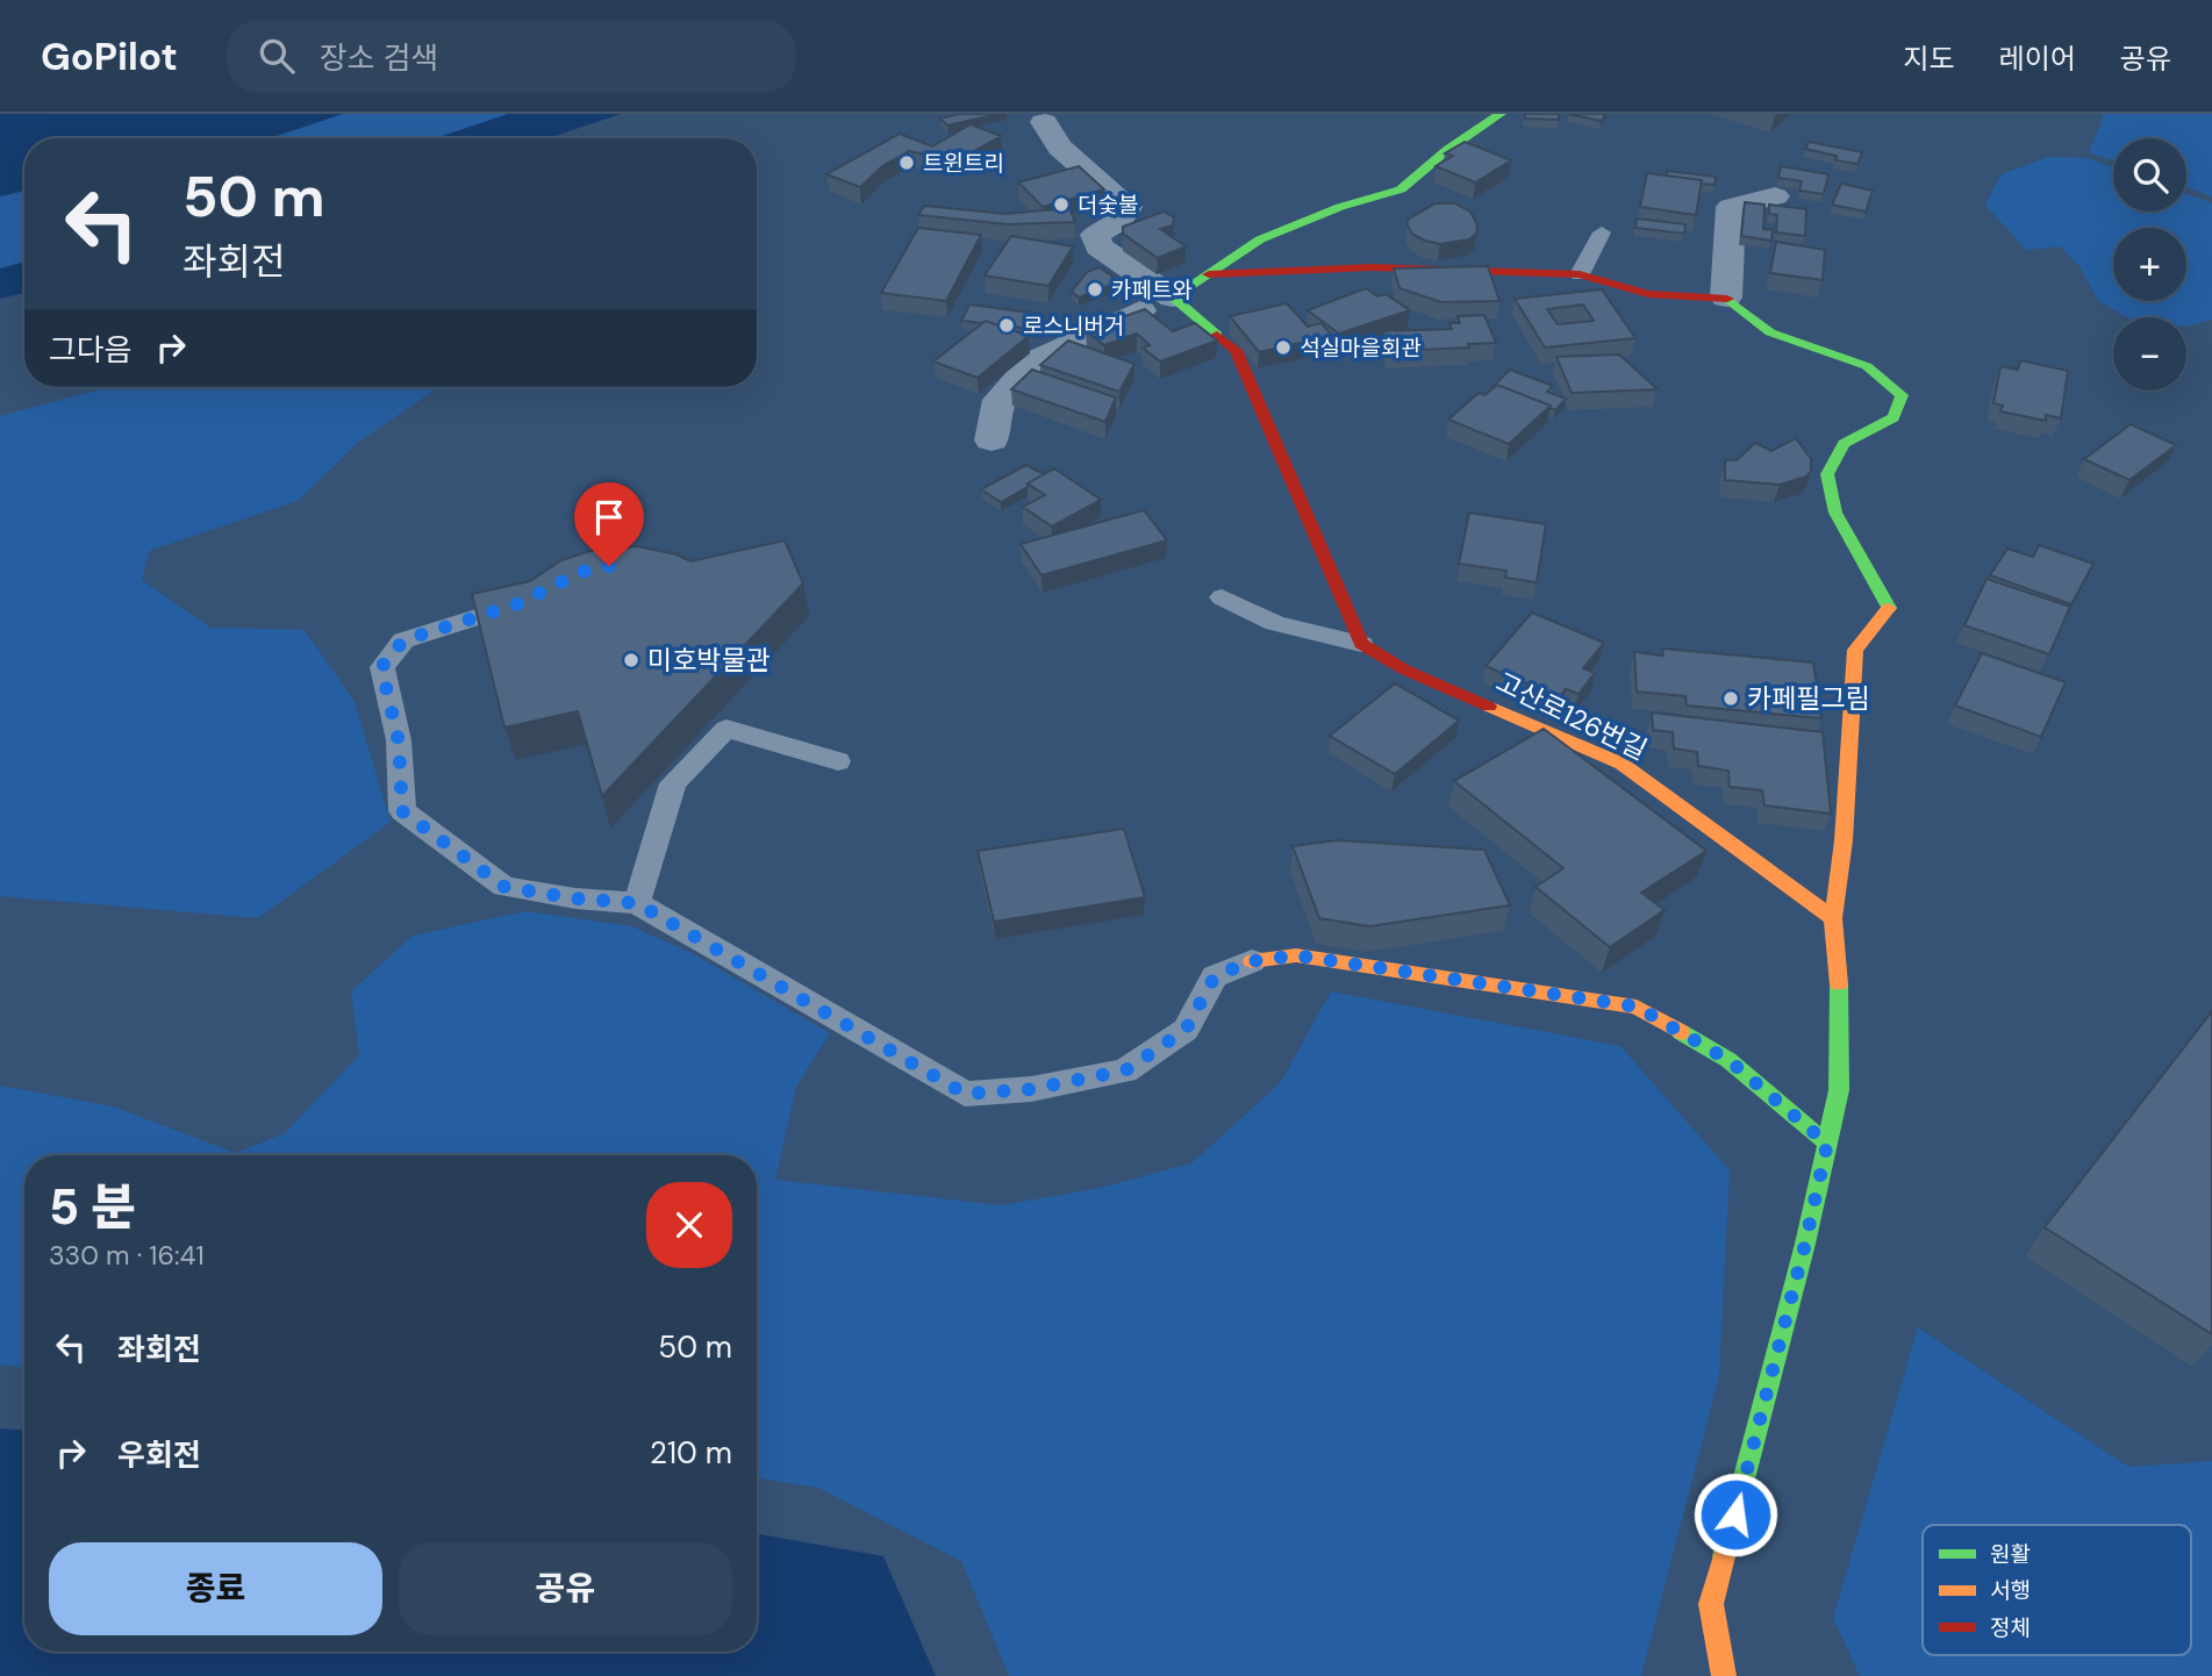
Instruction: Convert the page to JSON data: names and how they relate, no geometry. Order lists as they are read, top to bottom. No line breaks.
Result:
{"streets":{"street":["고산로126번길"]},"places":["트윈트리","더숯불","카페트와","로스니버거","석실마을회관","미호박물관","카페필그림"],"legend":["원활","서행","정체"],"page":{"header":"GoPilot","search":"장소 검색","nav":["지도","레이어","공유"],"map_buttons":["+","−"],"turn":["50 m","좌회전"],"then":"그다음","heading":["5 분","330 m · 16:41"],"list":[{"name":"좌회전","value":"50 m"},{"name":"우회전","value":"210 m"}],"buttons":["종료","공유"]}}
